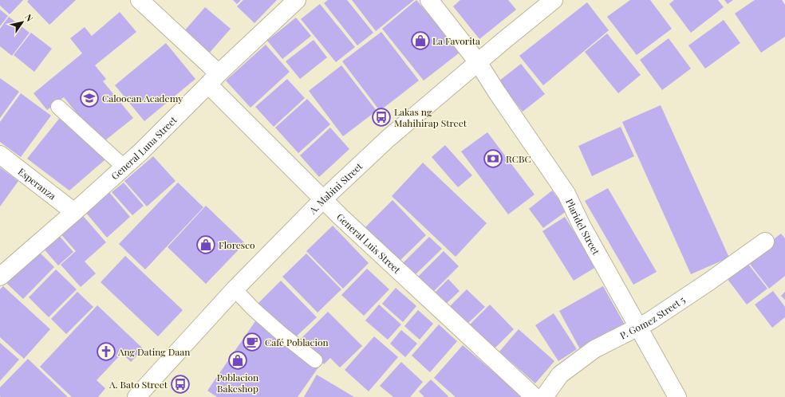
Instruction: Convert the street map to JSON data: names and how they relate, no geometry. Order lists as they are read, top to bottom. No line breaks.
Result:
{"streets":{"street":["General Luna Street","Esperanza","A. Mabini Street","Plaridel Street","General Luis Street","P. Gomez Street 5"]},"crossings":[["General Luna Street","Esperanza"],["General Luna Street","General Luis Street"],["A. Mabini Street","Plaridel Street"],["A. Mabini Street","General Luis Street"],["Plaridel Street","P. Gomez Street 5"]],"places":{"shop":["La Favorita","Floresco","Poblacion Bakeshop"],"school or university":["Caloocan Academy"],"bus stop":["Lakas ng Mahihirap Street","A. Bato Street"],"bank":["RCBC"],"cafe":["Café Poblacion"],"church":["Ang Dating Daan"]},"north":"top right"}
